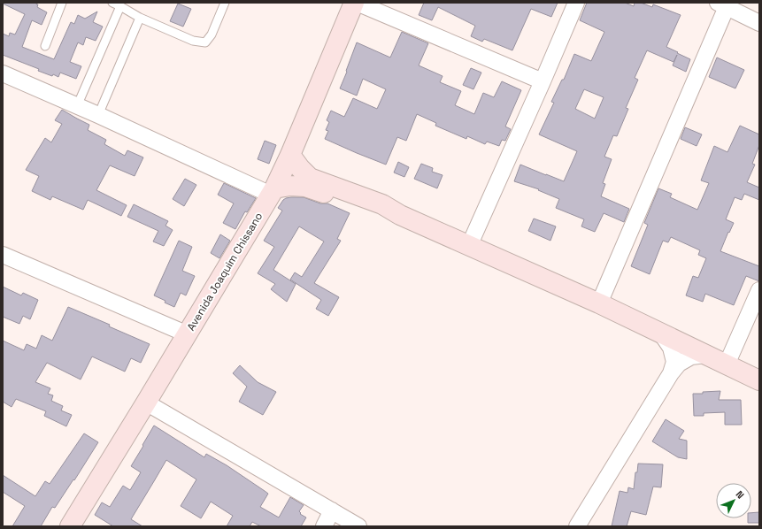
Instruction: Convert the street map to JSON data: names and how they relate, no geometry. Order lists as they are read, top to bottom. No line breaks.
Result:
{"streets":{"street":["Avenida Joaquim Chissano"]},"north":"top right"}
